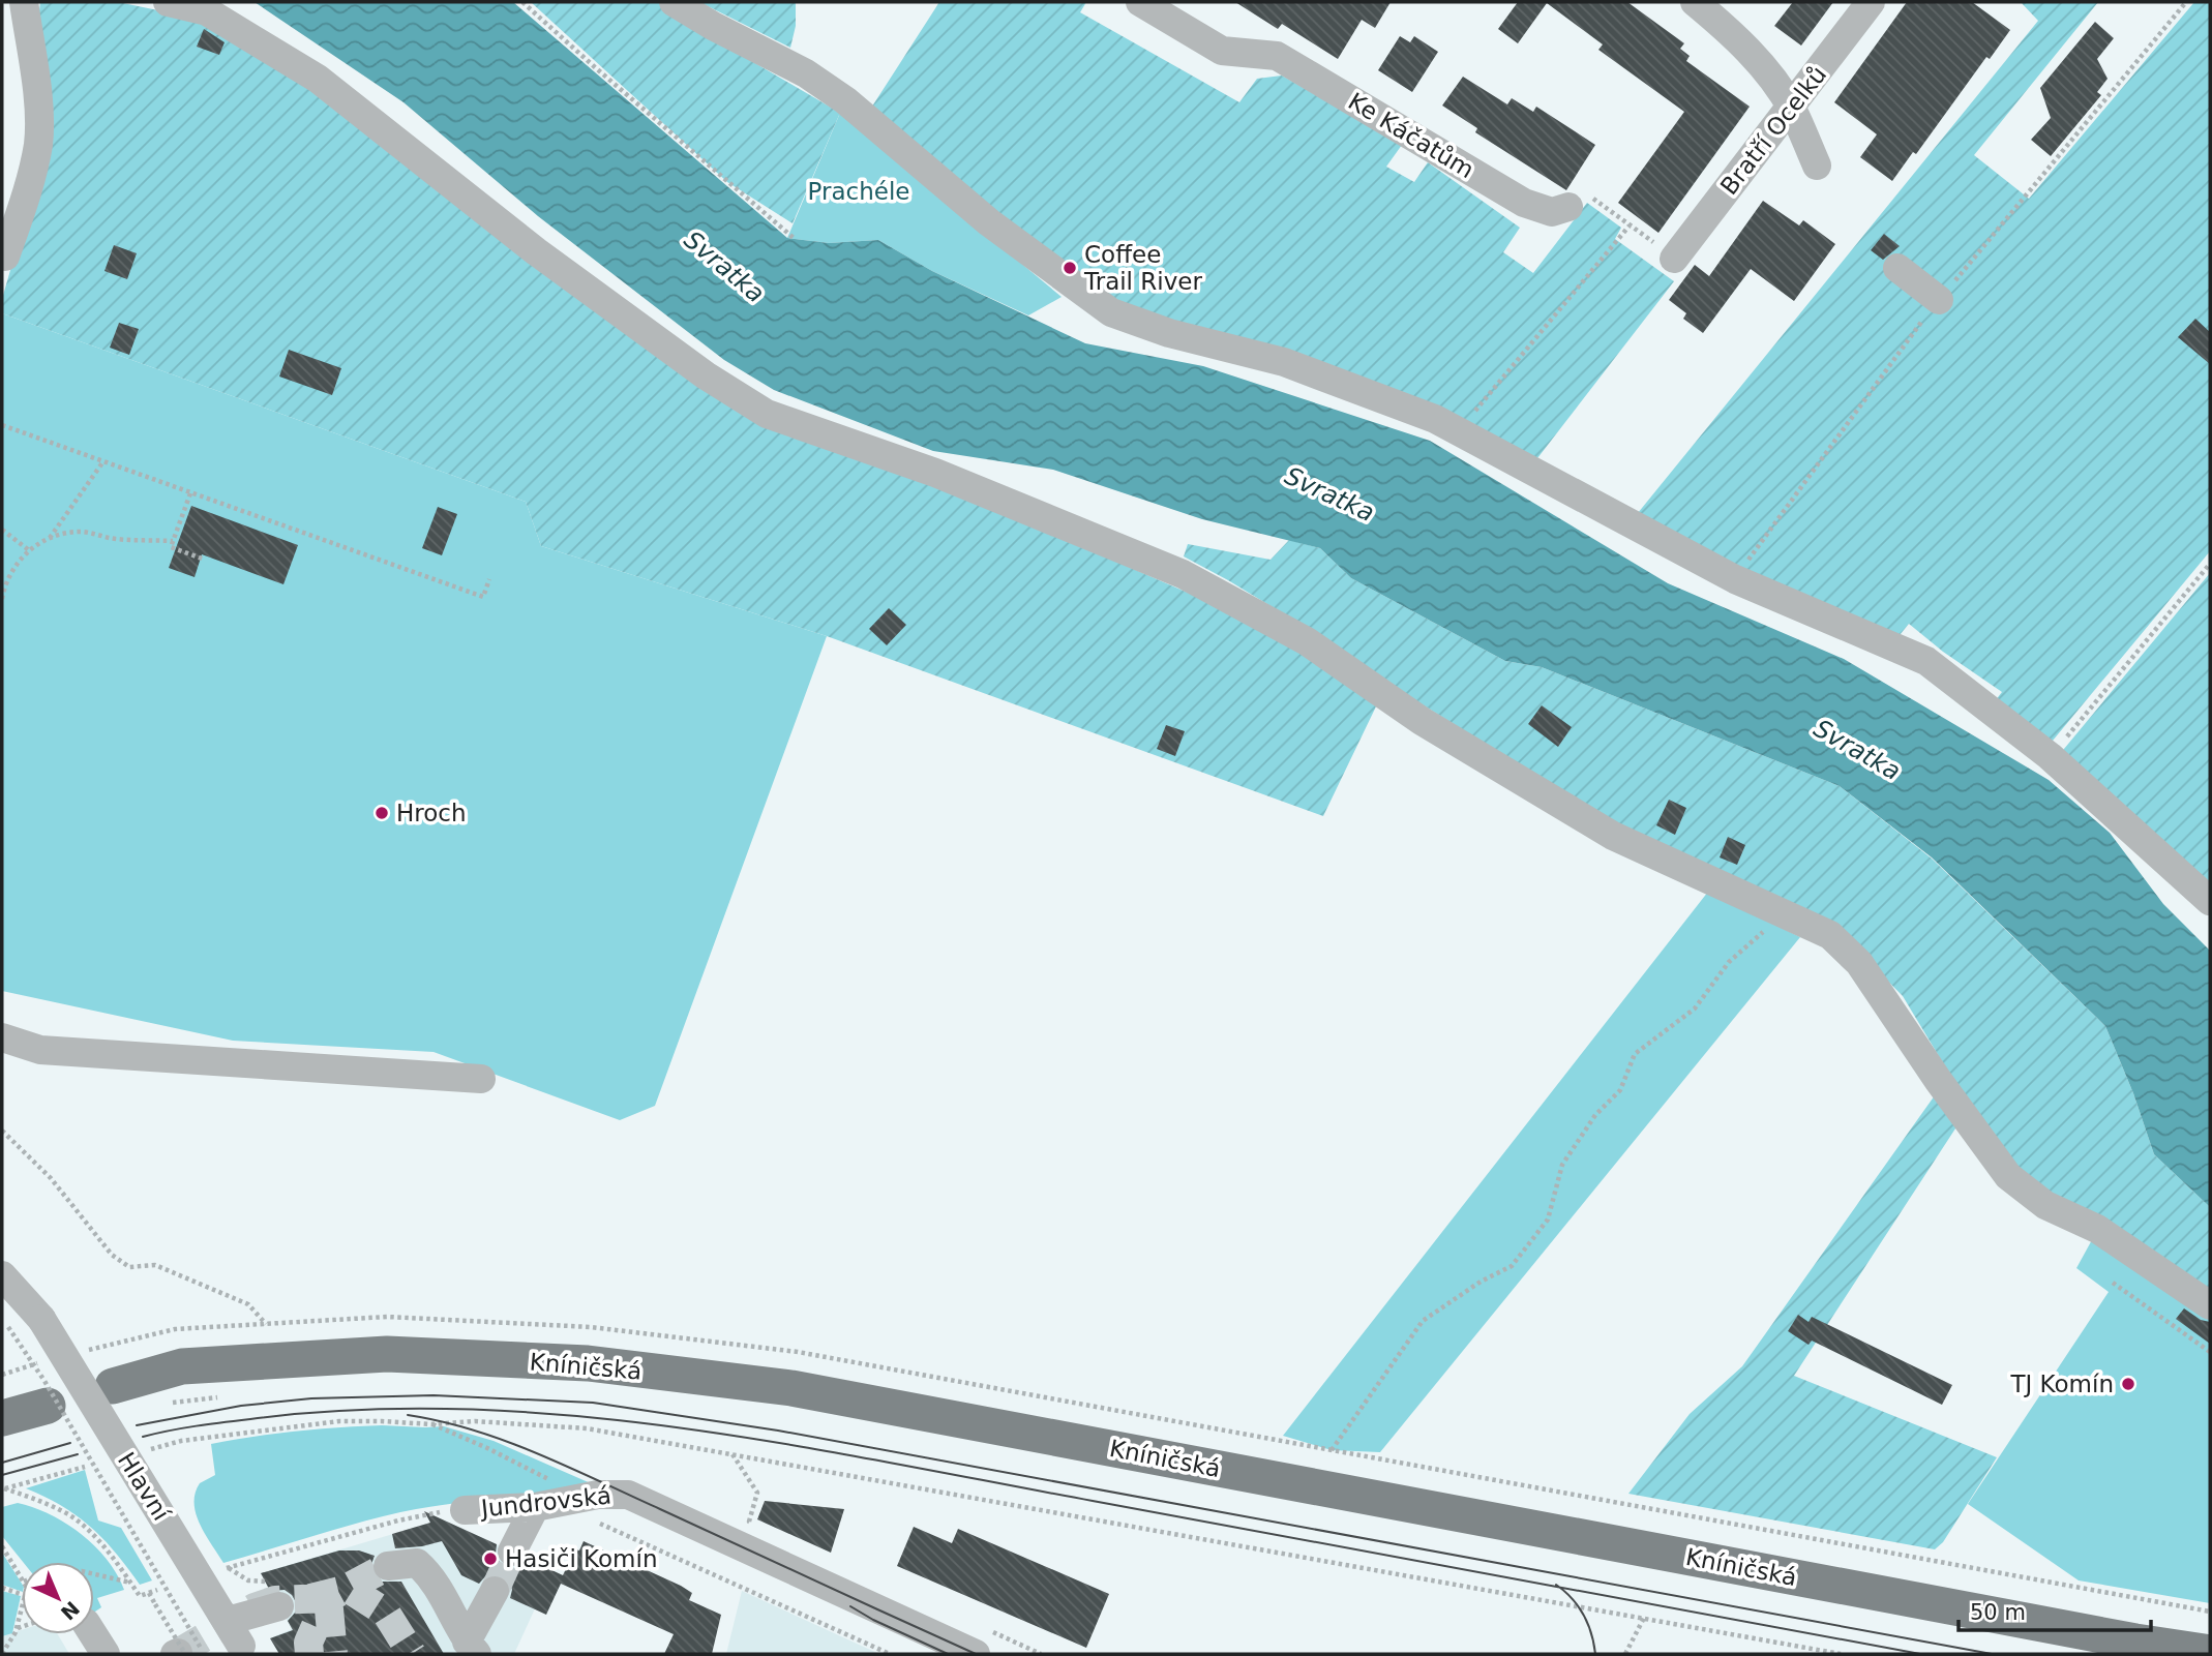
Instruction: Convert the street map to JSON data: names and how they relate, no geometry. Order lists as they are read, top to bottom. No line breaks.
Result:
{"streets":{"main road":["Kníničská"],"street":["Bratří Ocelků","Ke Káčatům","Hlavní","Jundrovská"]},"water":["Svratka"],"parks":["Prachéle"],"places":["Coffee Trail River","Hroch","TJ Komín","Hasiči Komín"],"scale_bar":"50 m","north":"bottom right"}
